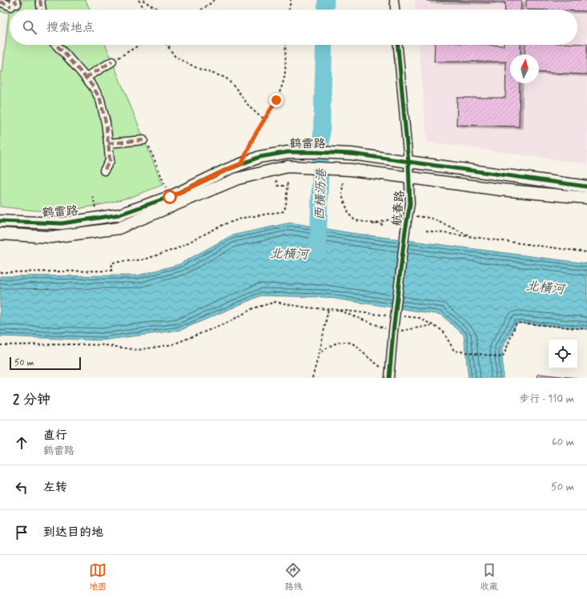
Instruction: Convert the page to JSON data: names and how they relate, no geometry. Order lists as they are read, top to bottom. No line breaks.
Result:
{"streets":{"street":["鹤雷路","航春路"]},"crossings":[["鹤雷路","航春路"]],"water":["西横沥港","北横河"],"scale_bar":"50 m","north":"top","page":{"search":"搜索地点","scale":"50 m","heading":["2 分钟","步行 · 110 m"],"list":[["直行","鹤雷路","60 m"],["左转","50 m"],"到达目的地"],"nav":["地图","路线","收藏"]}}
